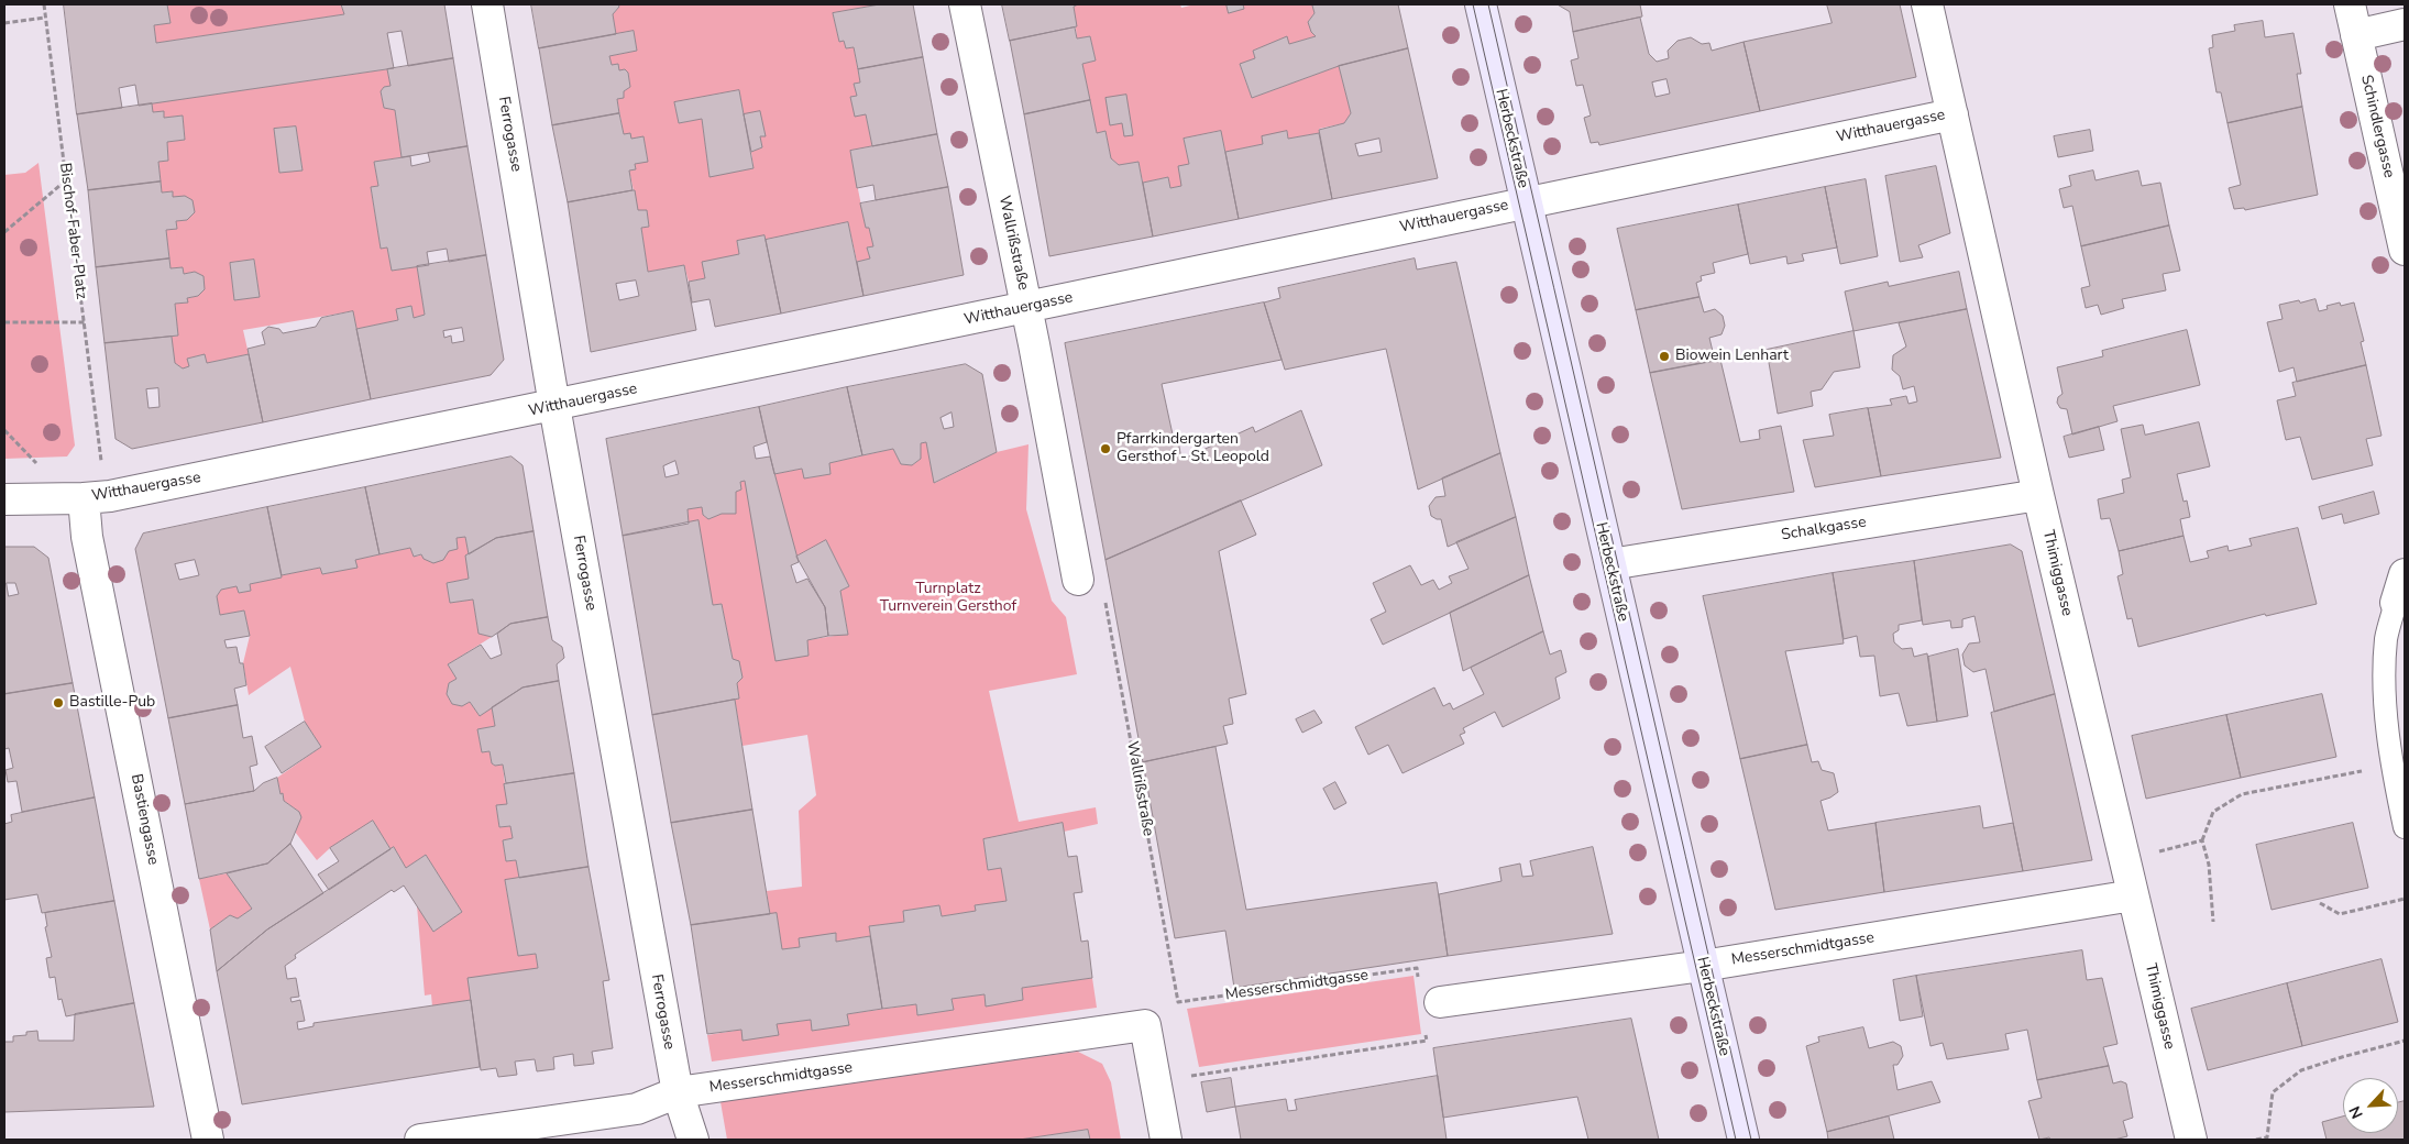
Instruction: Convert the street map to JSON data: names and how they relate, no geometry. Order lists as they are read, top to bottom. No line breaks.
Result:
{"streets":{"street":["Witthauergasse","Schindlergasse","Ferrogasse","Herbeckstraße","Wallrißstraße","Schalkgasse","Thimiggasse","Bastiengasse","Messerschmidtgasse"],"path":["Bischof-Faber-Platz"]},"crossings":[["Witthauergasse","Ferrogasse"],["Witthauergasse","Herbeckstraße"],["Witthauergasse","Wallrißstraße"],["Witthauergasse","Thimiggasse"],["Witthauergasse","Bastiengasse"],["Ferrogasse","Messerschmidtgasse"],["Herbeckstraße","Schalkgasse"],["Herbeckstraße","Messerschmidtgasse"],["Wallrißstraße","Messerschmidtgasse"],["Schalkgasse","Thimiggasse"],["Thimiggasse","Messerschmidtgasse"]],"parks":["Turnplatz Turnverein Gersthof"],"places":["Biowein Lenhart","Pfarrkindergarten Gersthof - St. Leopold","Bastille-Pub"],"north":"bottom left"}
